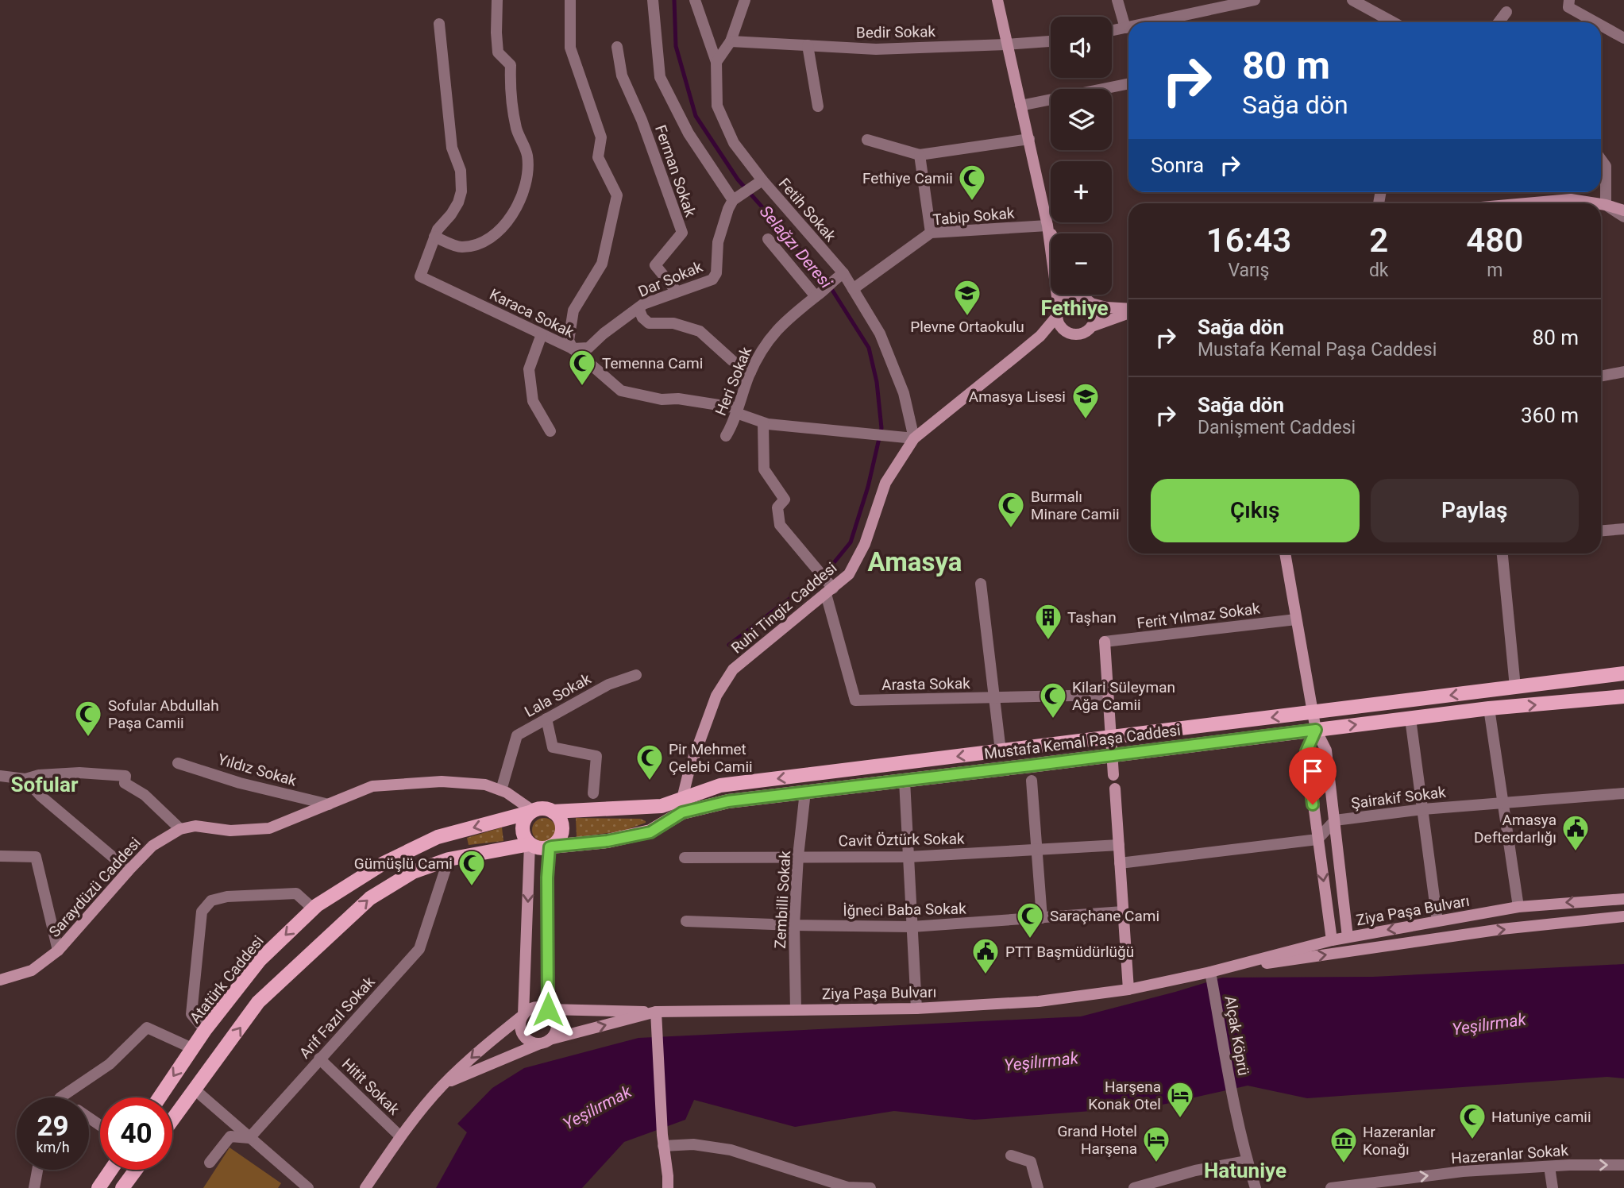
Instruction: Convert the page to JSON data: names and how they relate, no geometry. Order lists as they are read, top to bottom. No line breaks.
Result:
{"streets":{"main road":["Mustafa Kemal Paşa Caddesi","Atatürk Caddesi"],"street":["Bedir Sokak","Ferman Sokak","Fetih Sokak","Tabip Sokak","Dar Sokak","Karaca Sokak","Heri Sokak","Ruhi Tingiz Caddesi","Ferit Yılmaz Sokak","Arasta Sokak","Lala Sokak","Yıldız Sokak","Şairakif Sokak","Cavit Öztürk Sokak","Saraydüzü Caddesi","Zembilli Sokak","İğneci Baba Sokak","Ziya Paşa Bulvarı","Arif Fazıl Sokak","Alçak Köprü","Hitit Sokak","Hazeranlar Sokak"]},"crossings":[["Ferman Sokak","Dar Sokak"],["Fetih Sokak","Tabip Sokak"],["Fetih Sokak","Karaca Sokak"],["Fetih Sokak","Heri Sokak"],["Fetih Sokak","Ruhi Tingiz Caddesi"],["Dar Sokak","Karaca Sokak"],["Karaca Sokak","Heri Sokak"],["Karaca Sokak","Ruhi Tingiz Caddesi"],["Ruhi Tingiz Caddesi","Arasta Sokak"],["Ruhi Tingiz Caddesi","Mustafa Kemal Paşa Caddesi"],["Ferit Yılmaz Sokak","Arasta Sokak"],["Lala Sokak","Saraydüzü Caddesi"],["Mustafa Kemal Paşa Caddesi","Saraydüzü Caddesi"],["Mustafa Kemal Paşa Caddesi","Zembilli Sokak"],["Mustafa Kemal Paşa Caddesi","Atatürk Caddesi"],["Yıldız Sokak","Saraydüzü Caddesi"],["Cavit Öztürk Sokak","Zembilli Sokak"],["Saraydüzü Caddesi","Atatürk Caddesi"],["Zembilli Sokak","İğneci Baba Sokak"],["Zembilli Sokak","Ziya Paşa Bulvarı"],["Ziya Paşa Bulvarı","Alçak Köprü"],["Arif Fazıl Sokak","Hitit Sokak"]],"one_way":["Hazeranlar Sokak"],"districts":["Fethiye","Amasya","Sofular","Hatuniye"],"water":["Selağzı Deresi","Yeşilırmak"],"places":{"mosque":["Fethiye Camii","Temenna Cami","Burmalı Minare Camii","Kilari Süleyman Ağa Camii","Sofular Abdullah Paşa Camii","Pir Mehmet Çelebi Camii","Gümüşlü Cami","Saraçhane Cami","Hatuniye camii"],"school or university":["Plevne Ortaokulu","Amasya Lisesi"],"building":["Taşhan"],"public building":["Amasya Defterdarlığı","PTT Başmüdürlüğü"],"hotel":["Harşena Konak Otel","Grand Hotel Harşena"],"museum":["Hazeranlar Konağı"]},"page":{"map_buttons":["+","−"],"turn":["80 m","Sağa dön"],"then":"Sonra","eta":["16:43","Varış","2","dk","480","m"],"list":[{"name":"Sağa dön","note":"Mustafa Kemal Paşa Caddesi","value":"80 m"},{"name":"Sağa dön","note":"Danişment Caddesi","value":"360 m"}],"buttons":["Çıkış","Paylaş"],"speed":"29 km/h","limit":"40"}}
